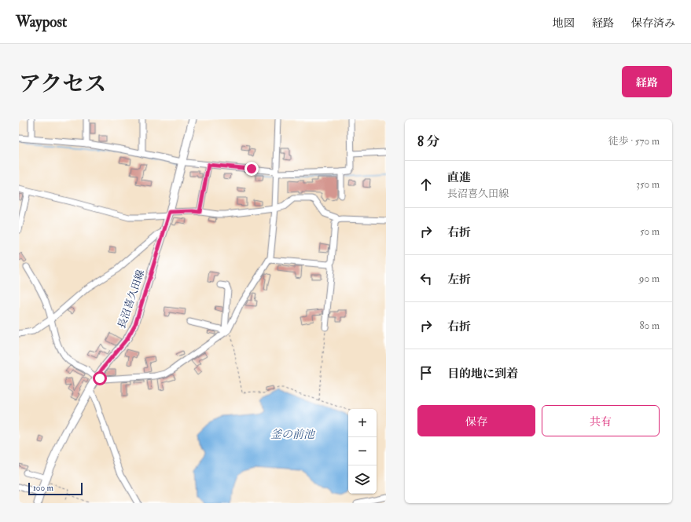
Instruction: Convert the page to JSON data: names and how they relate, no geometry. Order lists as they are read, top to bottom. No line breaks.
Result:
{"streets":{"main road":["長沼喜久田線"]},"water":["釜の前池"],"scale_bar":"100 m","page":{"header":"Waypost","nav":["地図","経路","保存済み"],"title":"アクセス","buttons":["経路",["保存","共有"]],"heading":["8 分","徒歩 · 570 m"],"list":[["直進","長沼喜久田線","350 m"],["右折","50 m"],["左折","90 m"],["右折","80 m"],"目的地に到着"],"map_buttons":["+","−"],"scale":"100 m"}}
